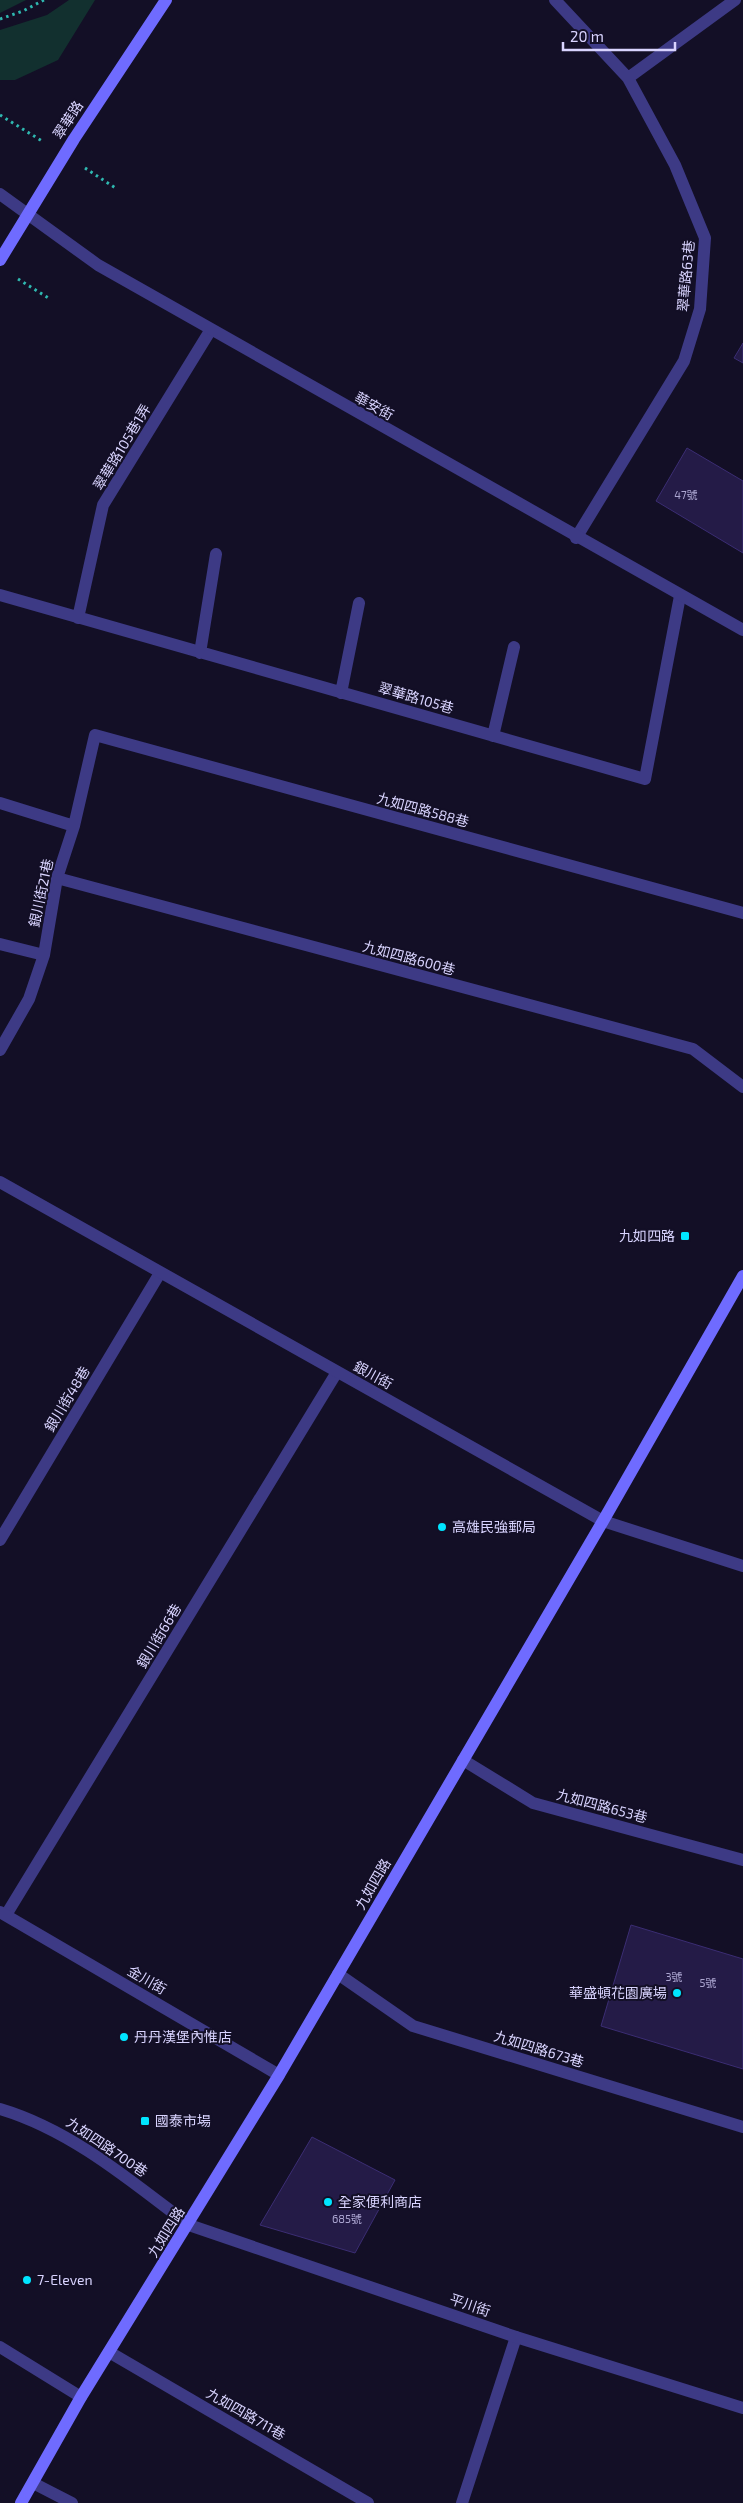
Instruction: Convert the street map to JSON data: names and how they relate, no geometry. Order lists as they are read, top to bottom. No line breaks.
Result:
{"streets":{"street":["翠華路","翠華路63巷","華安街","翠華路105巷1弄","翠華路105巷","九如四路588巷","銀川街21巷","九如四路600巷","銀川街","銀川街48巷","銀川街66巷","九如四路653巷","九如四路","金川街","九如四路673巷","九如四路700巷","平川街","九如四路711巷"]},"crossings":[["翠華路","華安街"],["翠華路63巷","華安街"],["華安街","翠華路105巷1弄"],["華安街","翠華路105巷"],["翠華路105巷1弄","翠華路105巷"],["九如四路588巷","銀川街21巷"],["銀川街21巷","九如四路600巷"],["銀川街","銀川街48巷"],["銀川街","銀川街66巷"],["銀川街","九如四路"],["銀川街66巷","金川街"],["九如四路653巷","九如四路"],["九如四路","金川街"],["九如四路","九如四路673巷"],["九如四路","九如四路700巷"],["九如四路","平川街"],["九如四路","九如四路711巷"],["九如四路700巷","平川街"]],"places":{"transit":["九如四路","國泰市場"],"other":["高雄民強郵局","華盛頓花園廣場","丹丹漢堡內惟店","全家便利商店","7-Eleven"]},"house_numbers":["47號","3號","5號","685號"],"scale_bar":"20 m"}
